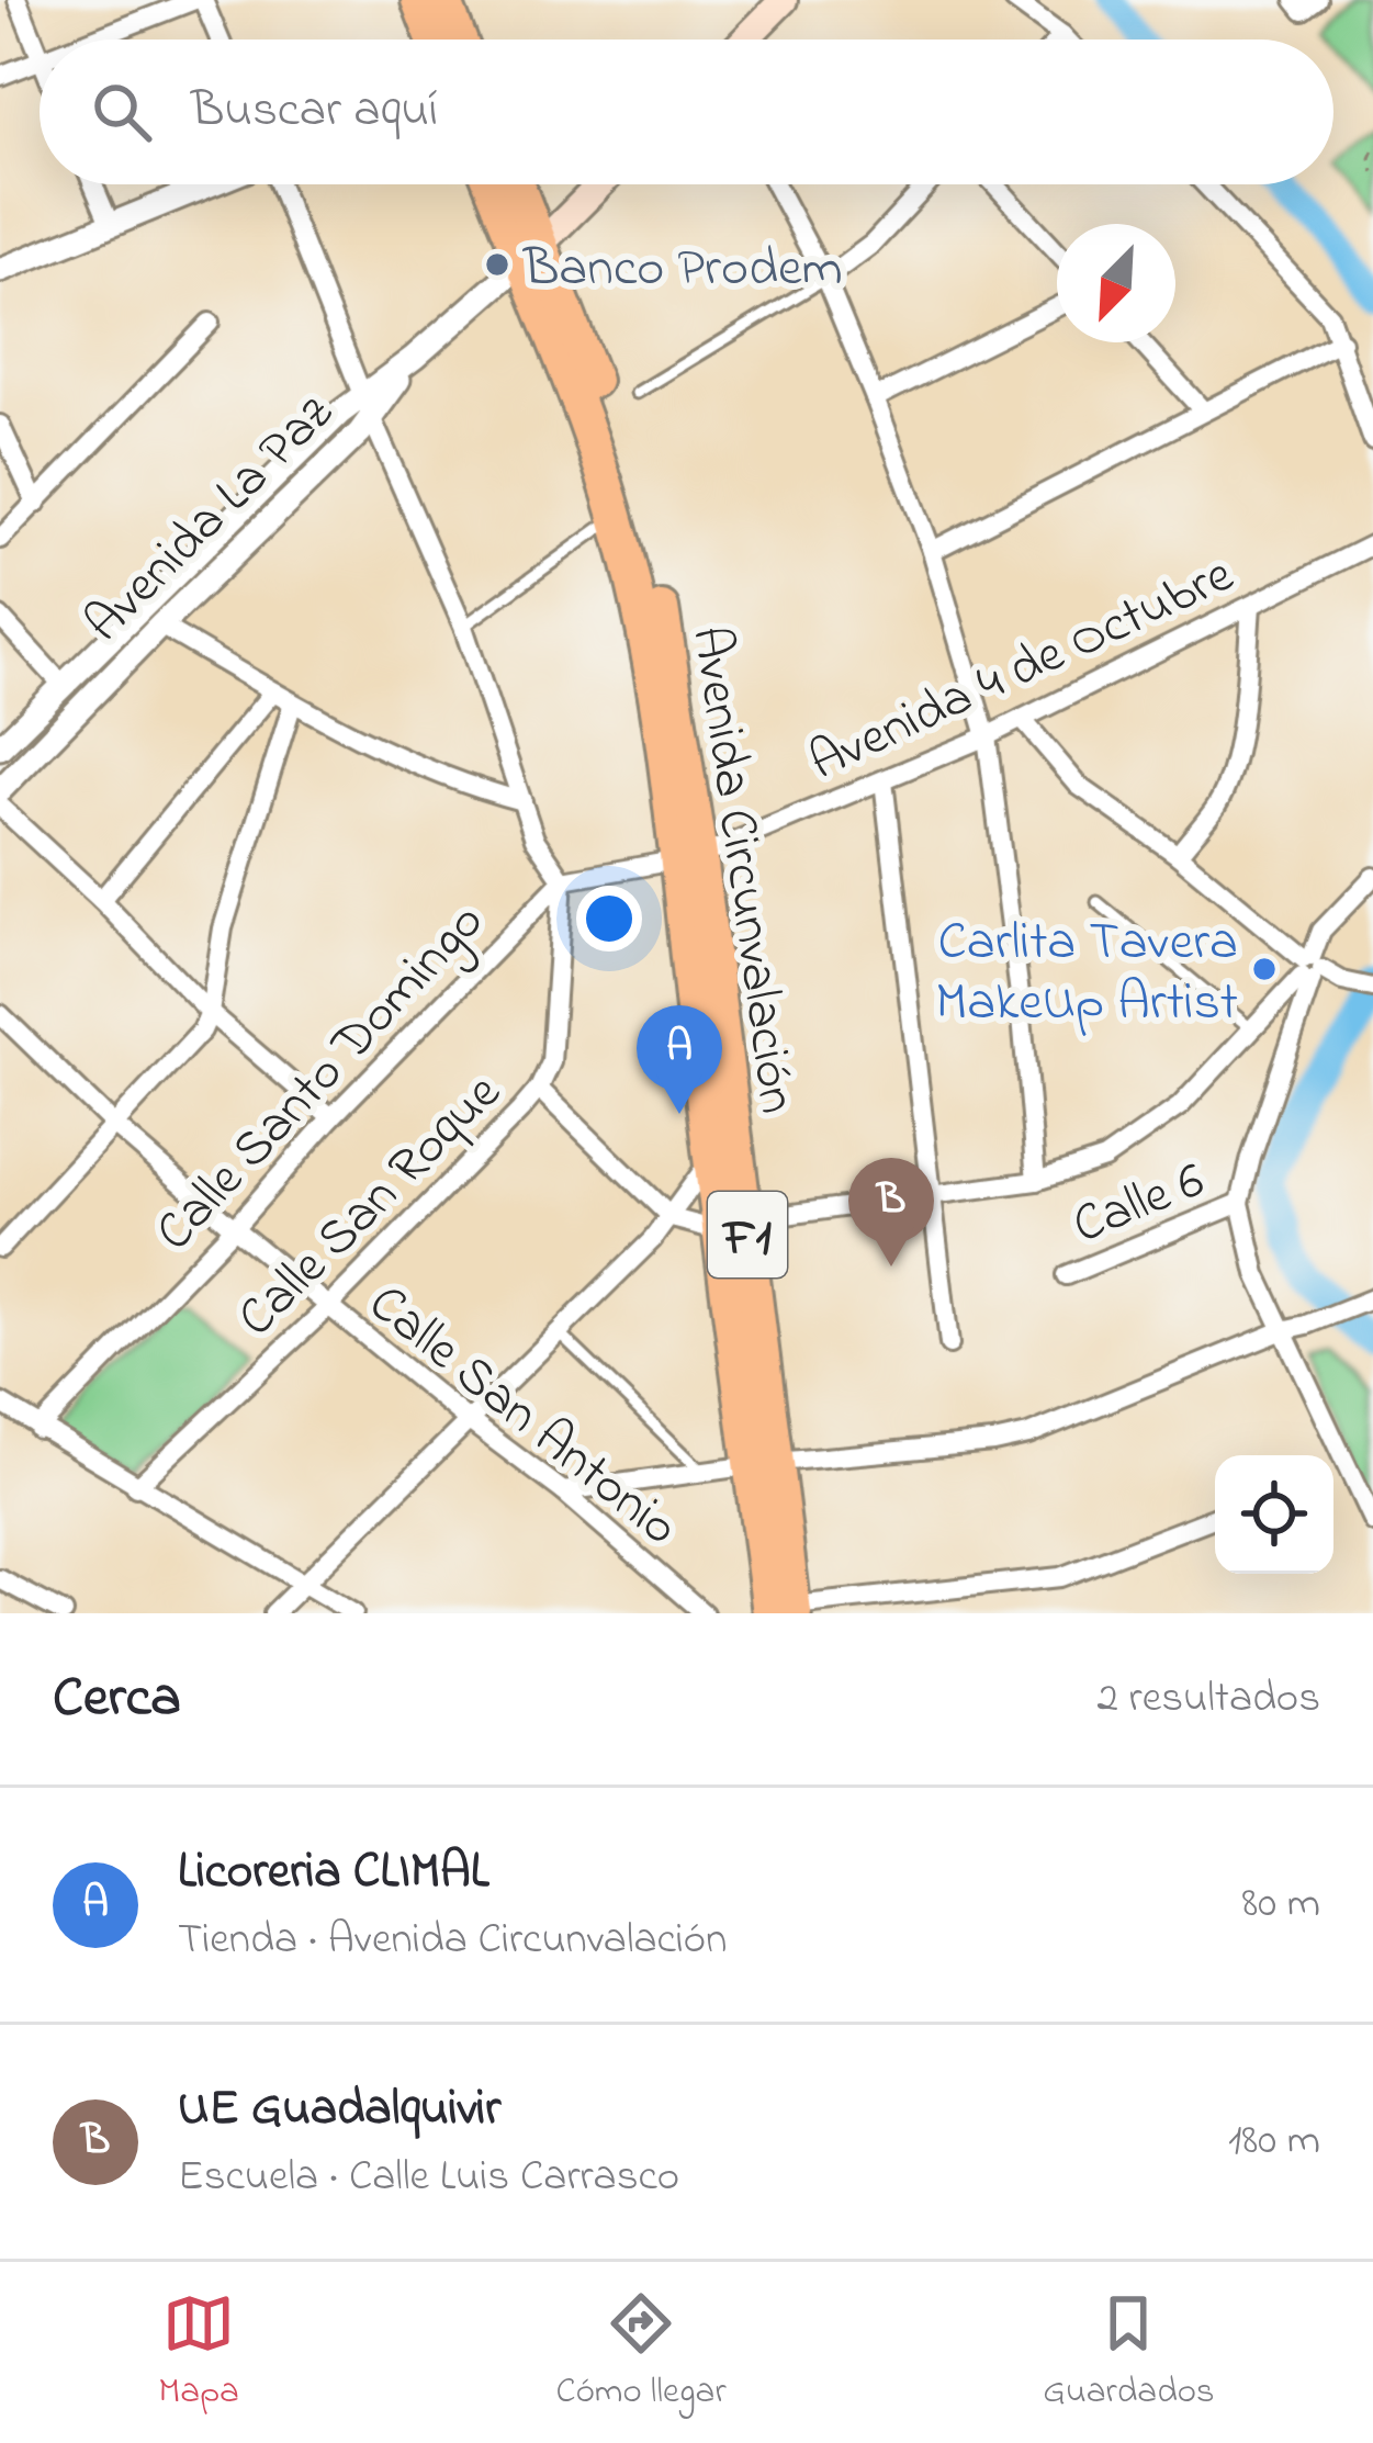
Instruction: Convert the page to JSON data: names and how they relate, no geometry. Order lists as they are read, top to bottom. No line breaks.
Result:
{"streets":{"highway":["Avenida Circunvalación","F1"],"main road":["Avenida La Paz"],"street":["Avenida 4 de Octubre","Calle Santo Domingo","Calle 6","Calle San Roque","Calle San Antonio"]},"crossings":[["Avenida La Paz","Avenida Circunvalación"],["Avenida 4 de Octubre","Avenida Circunvalación"],["Calle Santo Domingo","Calle San Roque"],["Calle Santo Domingo","Calle San Antonio"],["Calle San Roque","Calle San Antonio"]],"places":["Banco Prodem","Carlita Tavera MakeUp Artist"],"north":"bottom left","page":{"search":"Buscar aquí","pins":["A","B"],"heading":["Cerca","2 resultados"],"list":[{"mark":"A","name":"Licoreria CLIMAL","note":"Tienda · Avenida Circunvalación","value":"80 m"},{"mark":"B","name":"UE Guadalquivir","note":"Escuela · Calle Luis Carrasco","value":"180 m"}],"nav":["Mapa","Cómo llegar","Guardados"]}}
